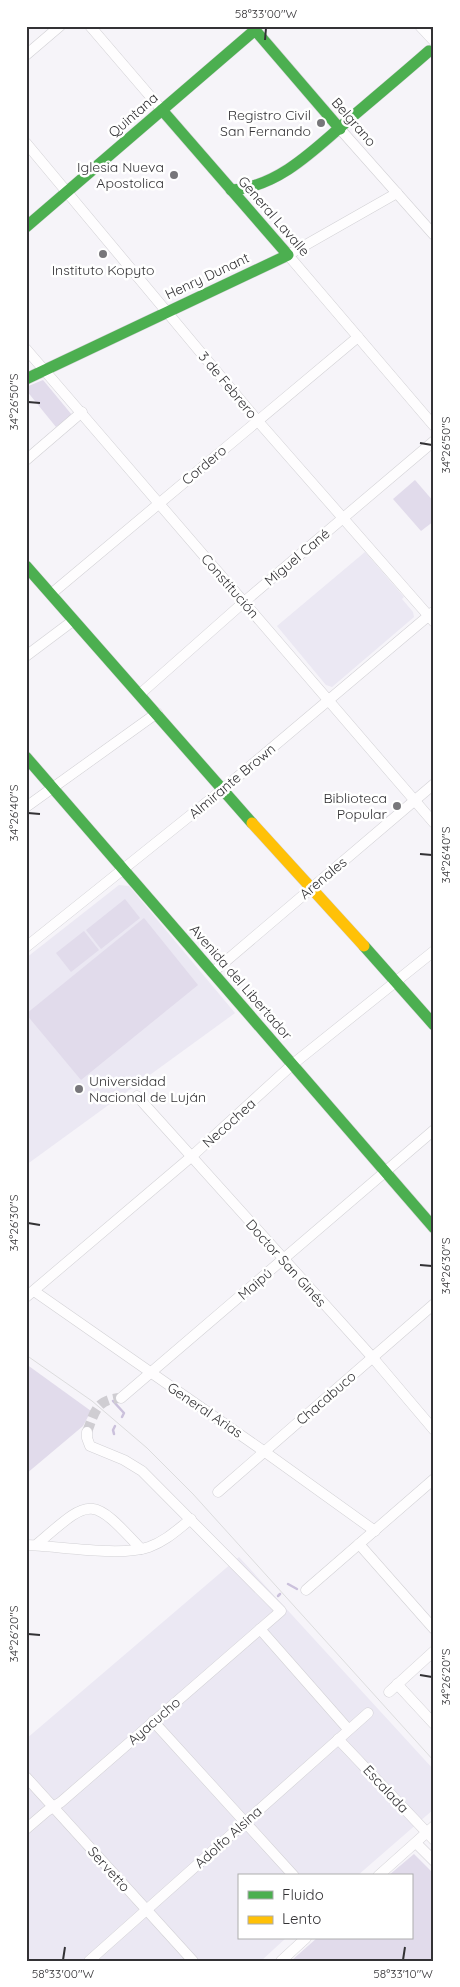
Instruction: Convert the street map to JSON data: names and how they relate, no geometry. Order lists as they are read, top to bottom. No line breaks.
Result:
{"streets":{"main road":["Quintana","Belgrano","General Lavalle","Henry Dunant","Avenida del Libertador"],"street":["3 de Febrero","Cordero","Miguel Cané","Constitución","Almirante Brown","Arenales","Necochea","Doctor San Ginés","Maipú","Chacabuco","General Arias","Ayacucho","Escalada","Adolfo Alsina","Servetto"]},"crossings":[["Quintana","Belgrano"],["Quintana","General Lavalle"],["Quintana","3 de Febrero"],["Belgrano","Henry Dunant"],["General Lavalle","Henry Dunant"],["General Lavalle","Cordero"],["Henry Dunant","3 de Febrero"],["Henry Dunant","Constitución"],["3 de Febrero","Cordero"],["3 de Febrero","Miguel Cané"],["3 de Febrero","Almirante Brown"],["Cordero","Constitución"],["Miguel Cané","Constitución"],["Constitución","Almirante Brown"],["Constitución","Arenales"],["Almirante Brown","Avenida del Libertador"],["Arenales","Avenida del Libertador"],["Avenida del Libertador","Necochea"],["Avenida del Libertador","Maipú"],["Necochea","Doctor San Ginés"],["Necochea","General Arias"],["Doctor San Ginés","Maipú"],["Doctor San Ginés","Chacabuco"],["Maipú","General Arias"],["Chacabuco","General Arias"],["Ayacucho","Servetto"],["Escalada","Adolfo Alsina"],["Adolfo Alsina","Servetto"]],"places":["Registro Civil San Fernando","Iglesia Nueva Apostolica","Instituto Kopyto","Biblioteca Popular","Universidad Nacional de Luján"],"legend":["Fluido","Lento"],"coordinates":["58°33'00\"W","34°26'50\"S","34°26'40\"S","34°26'30\"S","34°26'20\"S","58°33'10\"W"]}
